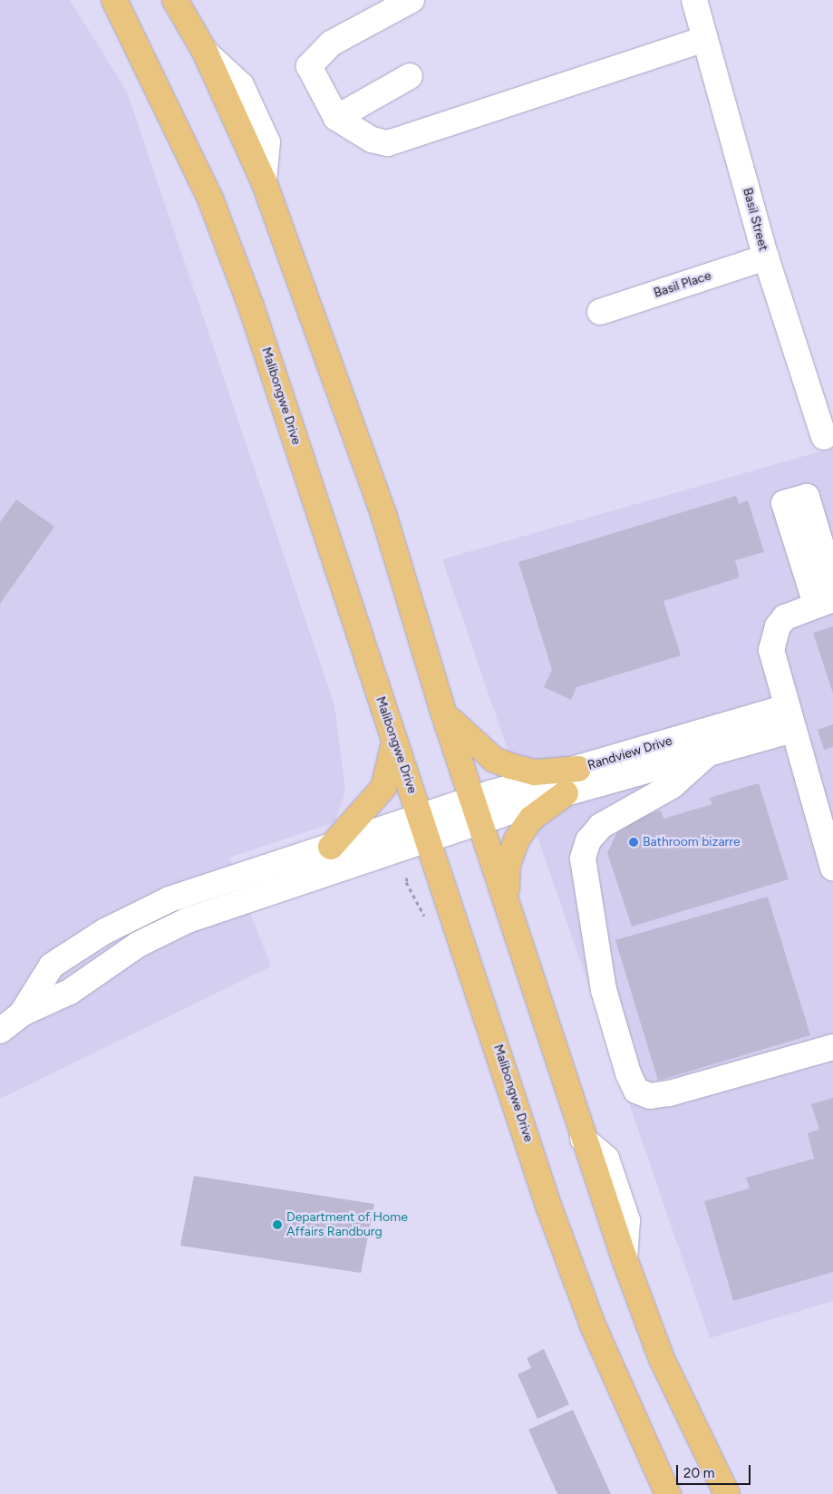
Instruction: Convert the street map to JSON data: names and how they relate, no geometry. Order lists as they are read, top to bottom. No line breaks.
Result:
{"streets":{"main road":["Malibongwe Drive"],"street":["Basil Street","Basil Place","Randview Drive"]},"crossings":[["Basil Street","Basil Place"]],"places":["Bathroom bizarre","Department of Home Affairs Randburg"],"scale_bar":"20 m"}
